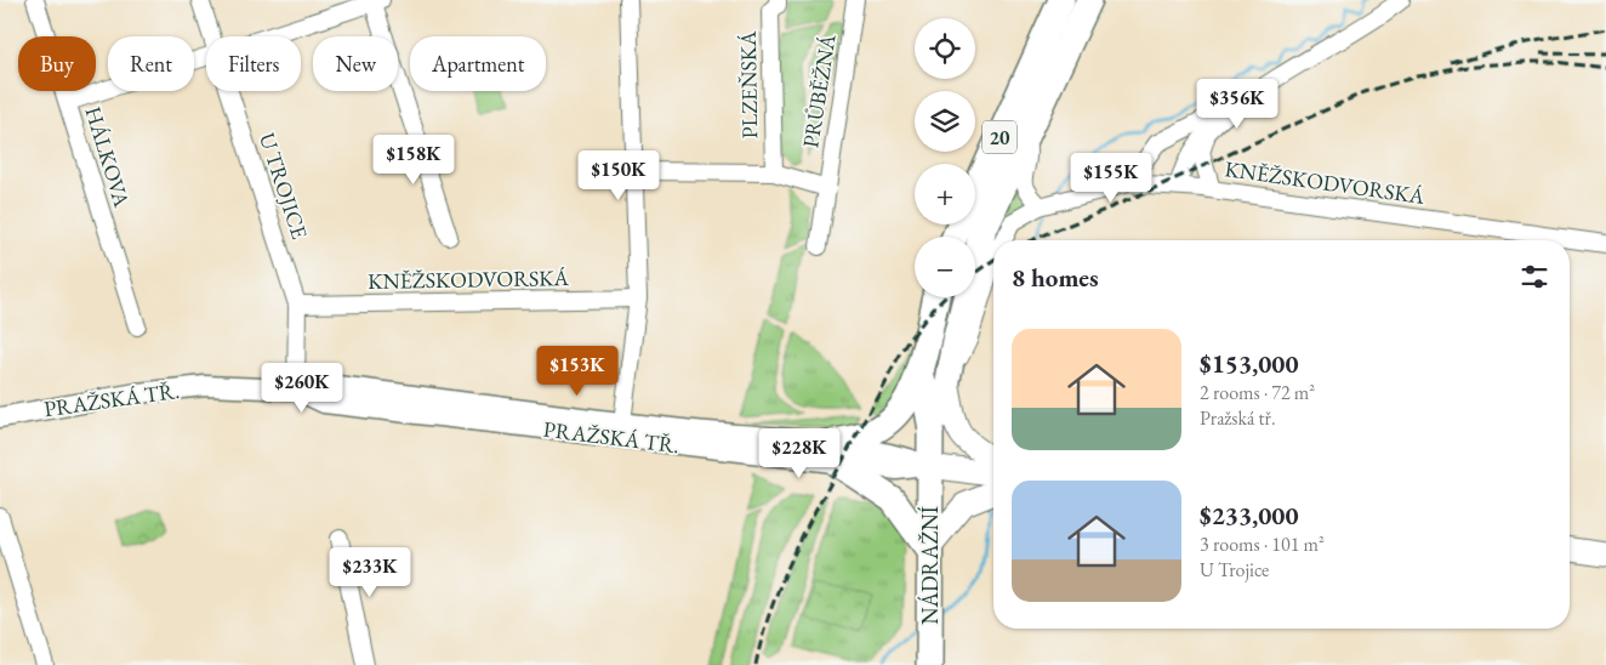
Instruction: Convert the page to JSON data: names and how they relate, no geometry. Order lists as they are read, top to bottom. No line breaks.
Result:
{"streets":{"main road":["20","PRAŽSKÁ TŘ.","NÁDRAŽNÍ"],"street":["PLZEŇSKÁ","PRŮBĚŽNÁ","HÁLKOVA","KNĚŽSKODVORSKÁ","U TROJICE"]},"crossings":[["20","KNĚŽSKODVORSKÁ"],["20","NÁDRAŽNÍ"],["KNĚŽSKODVORSKÁ","U TROJICE"],["U TROJICE","PRAŽSKÁ TŘ."],["PRAŽSKÁ TŘ.","NÁDRAŽNÍ"]],"page":{"map_buttons":["+","−"],"chip":["Buy","Rent","Filters","New","Apartment"],"price":["$356K","$158K","$150K","$155K","$153K","$260K","$228K","$233K"],"heading":"8 homes","list":[{"name":"$153,000","note":"2 rooms · 72 m² · Pražská tř."},{"name":"$233,000","note":"3 rooms · 101 m² · U Trojice"}]}}
